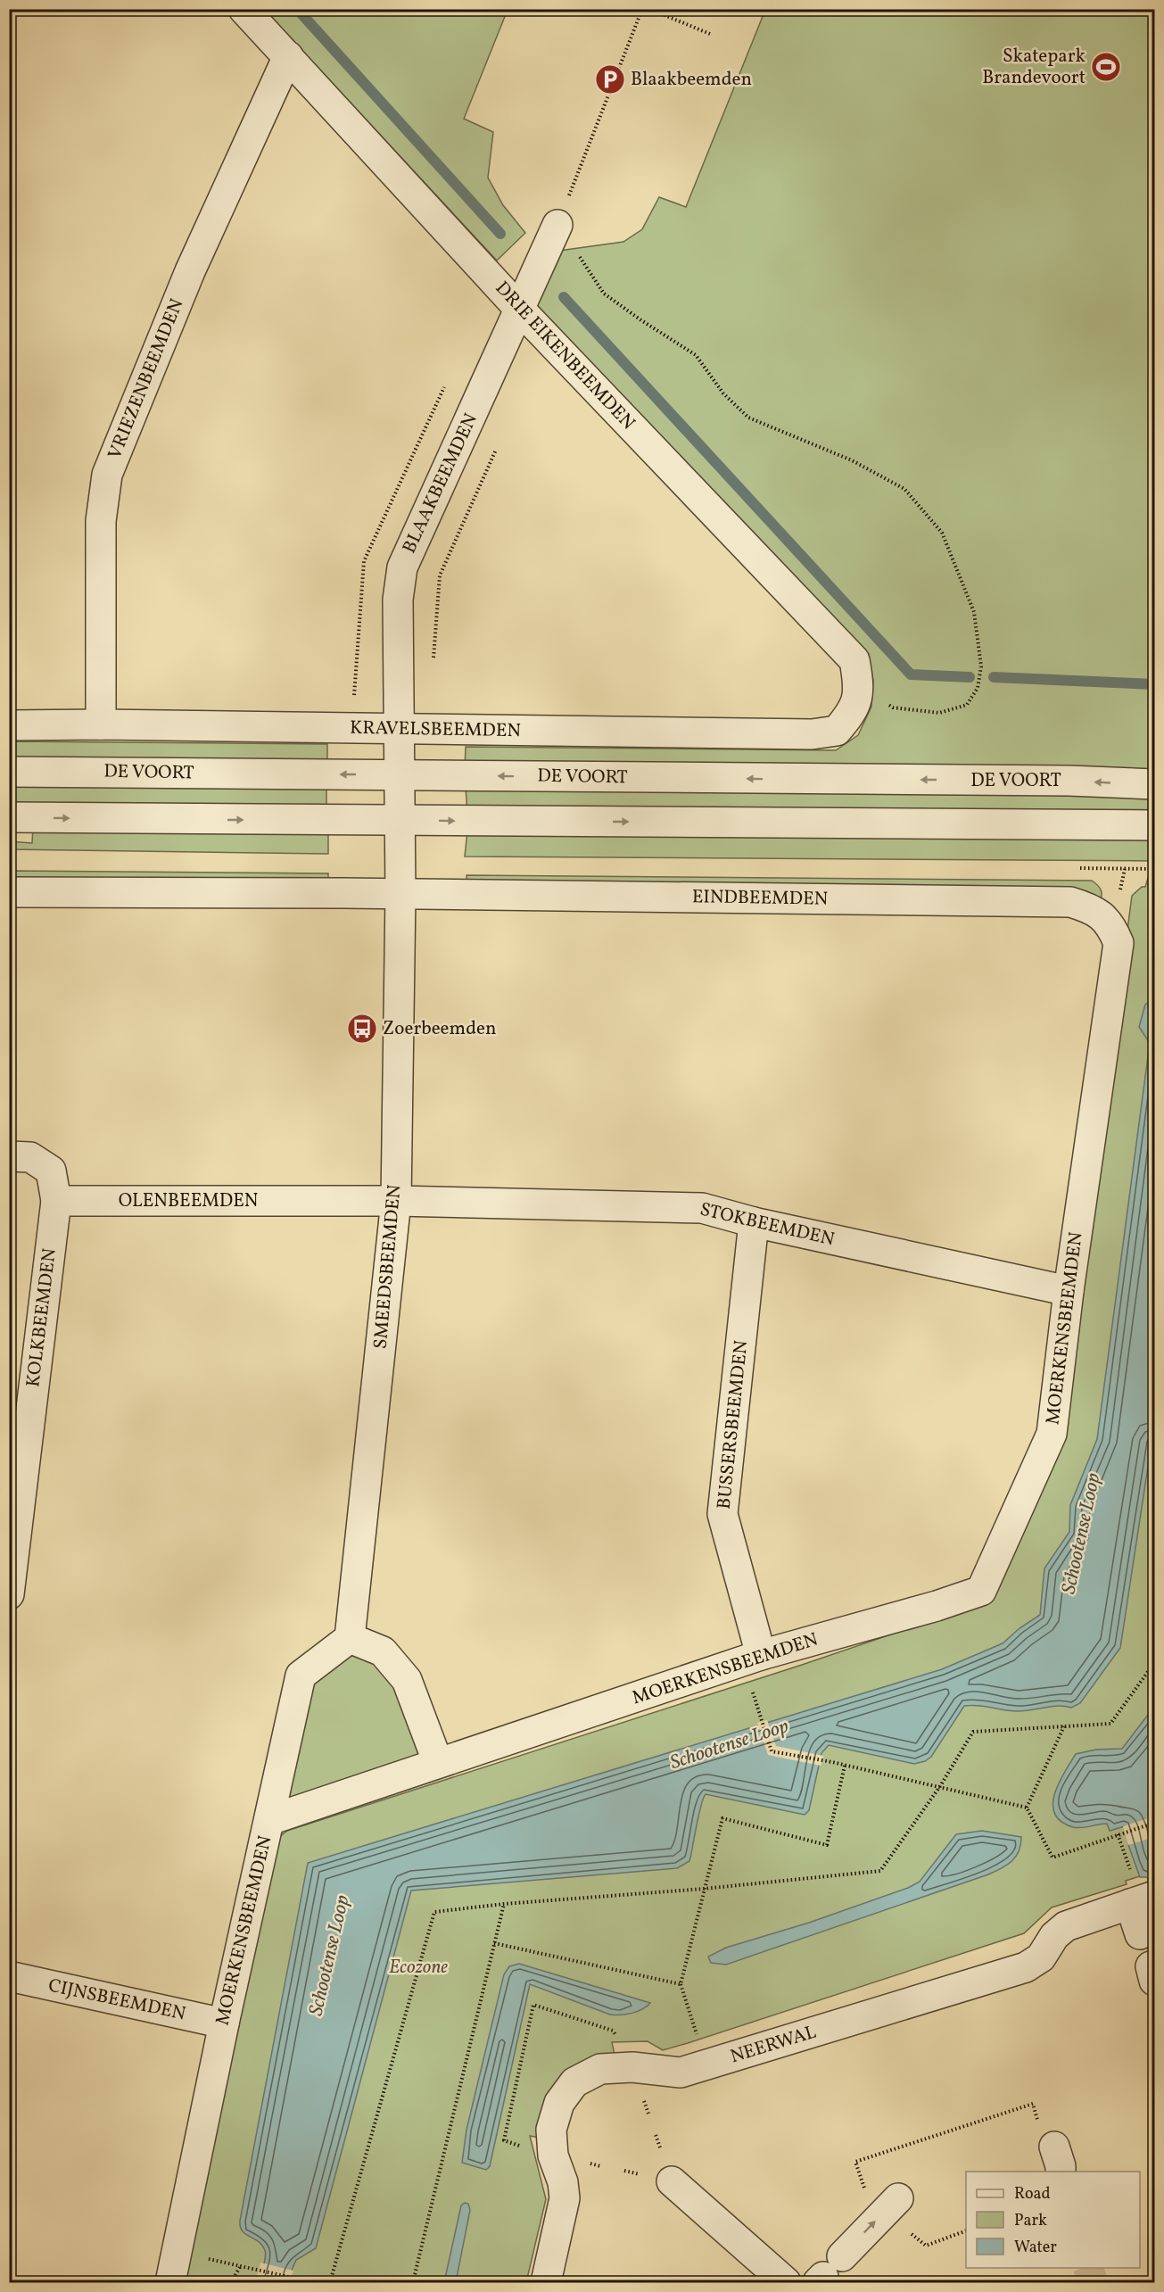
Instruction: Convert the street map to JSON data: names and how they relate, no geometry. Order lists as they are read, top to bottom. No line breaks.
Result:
{"streets":{"street":["DRIE EIKENBEEMDEN","VRIEZENBEEMDEN","BLAAKBEEMDEN","KRAVELSBEEMDEN","DE VOORT","EINDBEEMDEN","OLENBEEMDEN","STOKBEEMDEN","SMEEDSBEEMDEN","KOLKBEEMDEN","MOERKENSBEEMDEN","BUSSERSBEEMDEN","CIJNSBEEMDEN","NEERWAL"]},"crossings":[["DRIE EIKENBEEMDEN","VRIEZENBEEMDEN"],["DRIE EIKENBEEMDEN","BLAAKBEEMDEN"],["DRIE EIKENBEEMDEN","KRAVELSBEEMDEN"],["VRIEZENBEEMDEN","KRAVELSBEEMDEN"],["BLAAKBEEMDEN","KRAVELSBEEMDEN"],["BLAAKBEEMDEN","DE VOORT"],["BLAAKBEEMDEN","EINDBEEMDEN"],["BLAAKBEEMDEN","SMEEDSBEEMDEN"],["EINDBEEMDEN","SMEEDSBEEMDEN"],["EINDBEEMDEN","MOERKENSBEEMDEN"],["OLENBEEMDEN","STOKBEEMDEN"],["OLENBEEMDEN","SMEEDSBEEMDEN"],["OLENBEEMDEN","KOLKBEEMDEN"],["STOKBEEMDEN","SMEEDSBEEMDEN"],["STOKBEEMDEN","MOERKENSBEEMDEN"],["STOKBEEMDEN","BUSSERSBEEMDEN"],["MOERKENSBEEMDEN","BUSSERSBEEMDEN"],["MOERKENSBEEMDEN","CIJNSBEEMDEN"]],"water":["Schootense Loop"],"parks":["Ecozone"],"places":{"sports":["Skatepark Brandevoort"],"parking":["Blaakbeemden"],"bus stop":["Zoerbeemden"]},"legend":["Road","Park","Water"]}
